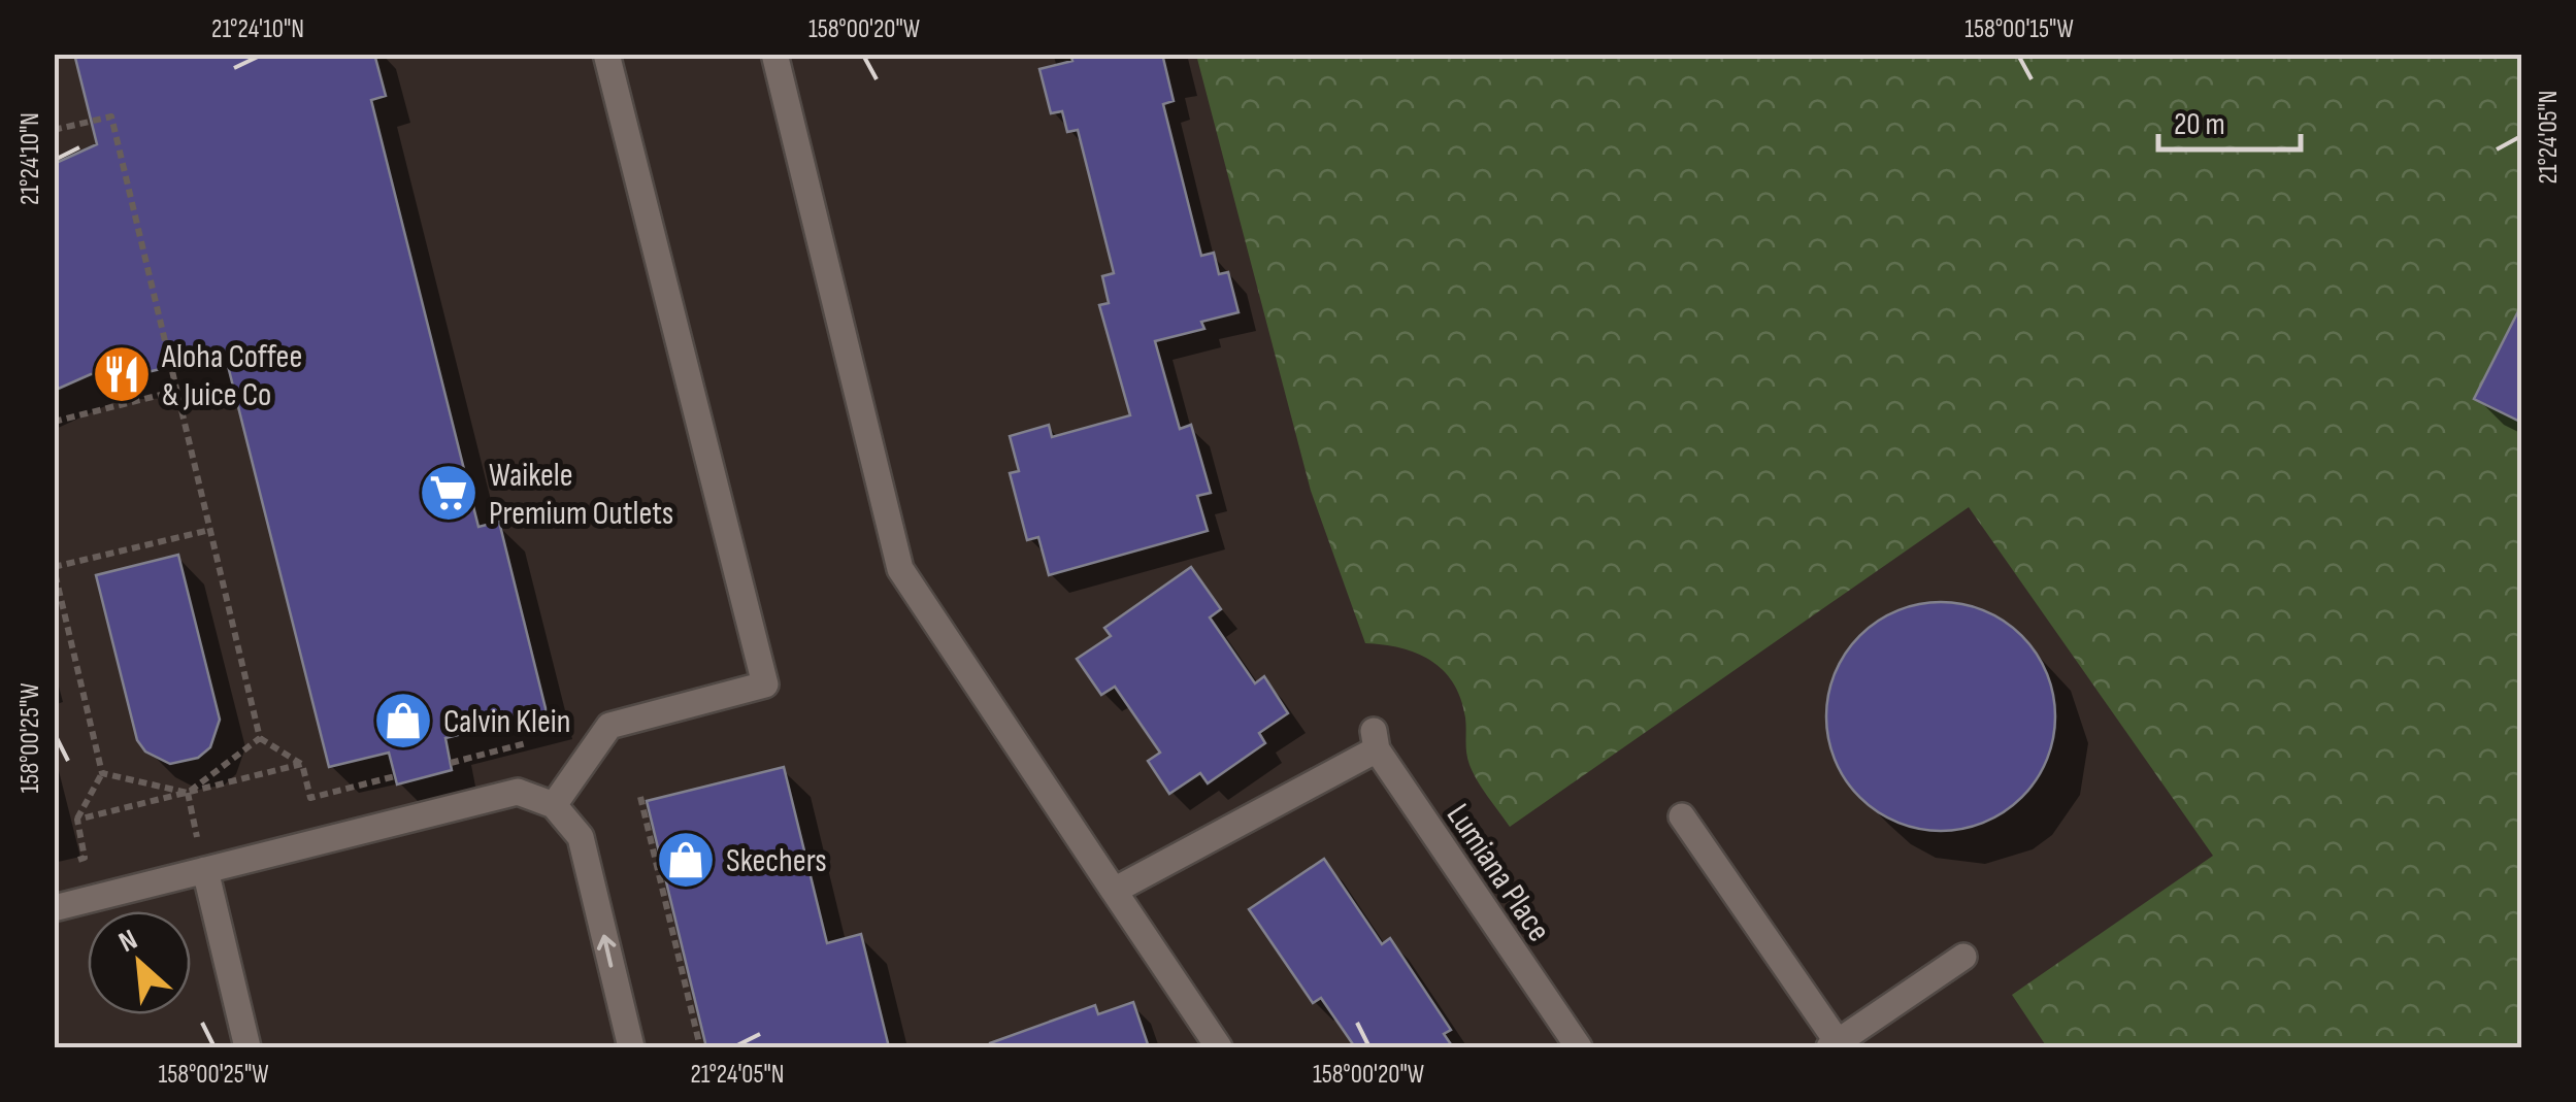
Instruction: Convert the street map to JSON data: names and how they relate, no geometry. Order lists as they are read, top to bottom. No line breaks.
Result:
{"streets":{"street":["Lumiana Place"]},"places":{"restaurant":["Aloha Coffee & Juice Co"],"supermarket":["Waikele Premium Outlets"],"shop":["Calvin Klein","Skechers"]},"scale_bar":"20 m","north":"top left","coordinates":["21°24'10\"N","158°00'20\"W","158°00'15\"W","21°24'05\"N","158°00'25\"W"]}
